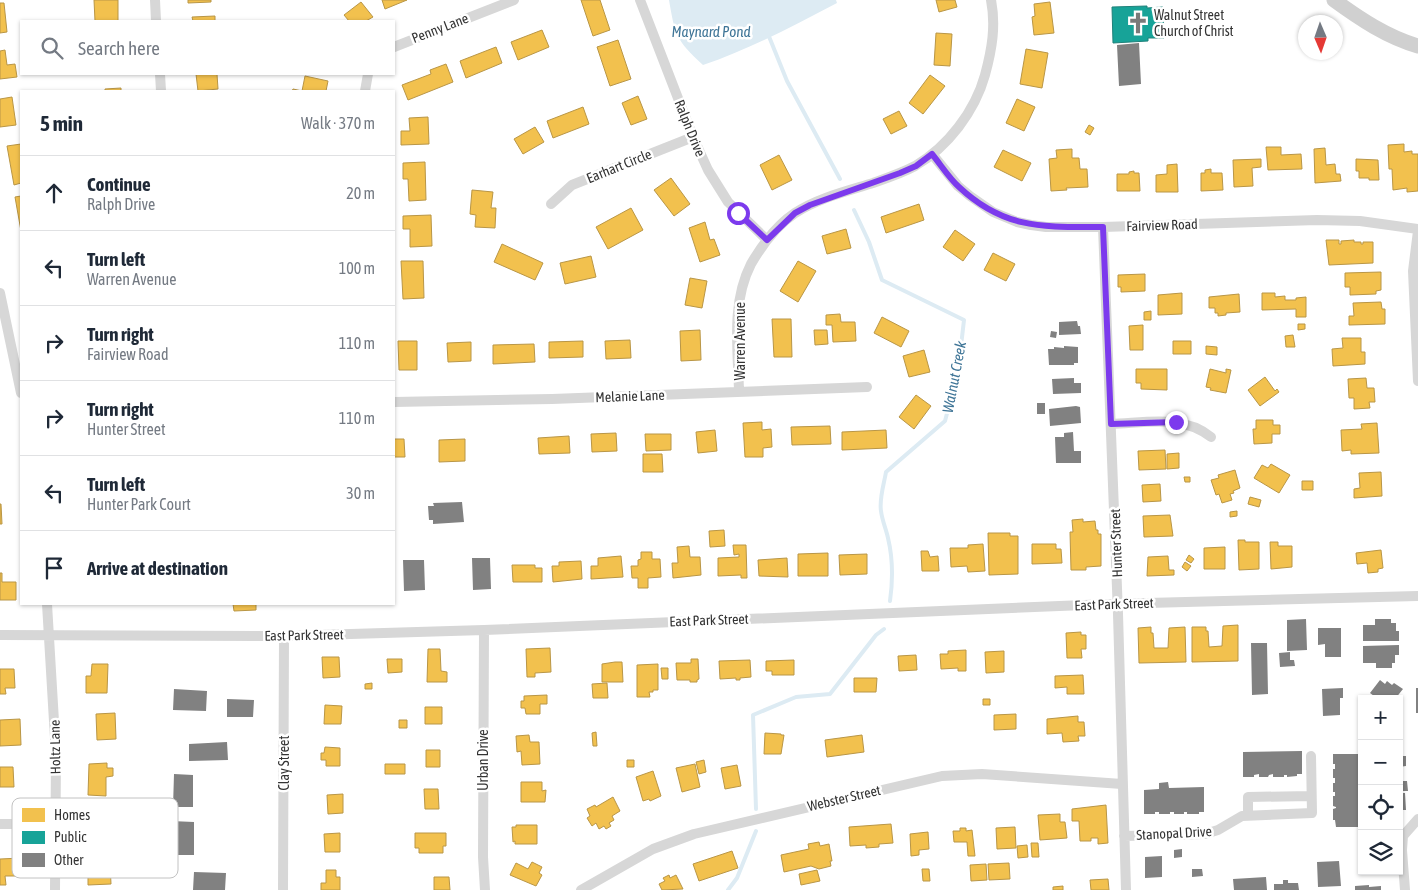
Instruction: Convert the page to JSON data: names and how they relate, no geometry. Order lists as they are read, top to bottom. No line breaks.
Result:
{"streets":{"street":["Penny Lane","Ralph Drive","Earhart Circle","Fairview Road","Warren Avenue","Melanie Lane","Hunter Street","East Park Street","Holtz Lane","Urban Drive","Clay Street","Webster Street","Stanopal Drive"]},"crossings":[["Ralph Drive","Earhart Circle"],["Ralph Drive","Warren Avenue"],["Fairview Road","Warren Avenue"],["Fairview Road","Hunter Street"],["Warren Avenue","Melanie Lane"],["Hunter Street","East Park Street"],["Hunter Street","Webster Street"],["Hunter Street","Stanopal Drive"],["East Park Street","Holtz Lane"],["East Park Street","Urban Drive"],["East Park Street","Clay Street"]],"water":["Maynard Pond","Walnut Creek"],"places":{"church":["Walnut Street Church of Christ"]},"legend":["Homes","Public","Other"],"north":"bottom","page":{"search":"Search here","heading":["5 min","Walk · 370 m"],"list":[["Continue","Ralph Drive","20 m"],["Turn left","Warren Avenue","100 m"],["Turn right","Fairview Road","110 m"],["Turn right","Hunter Street","110 m"],["Turn left","Hunter Park Court","30 m"],"Arrive at destination"],"map_buttons":["+","−"]}}
